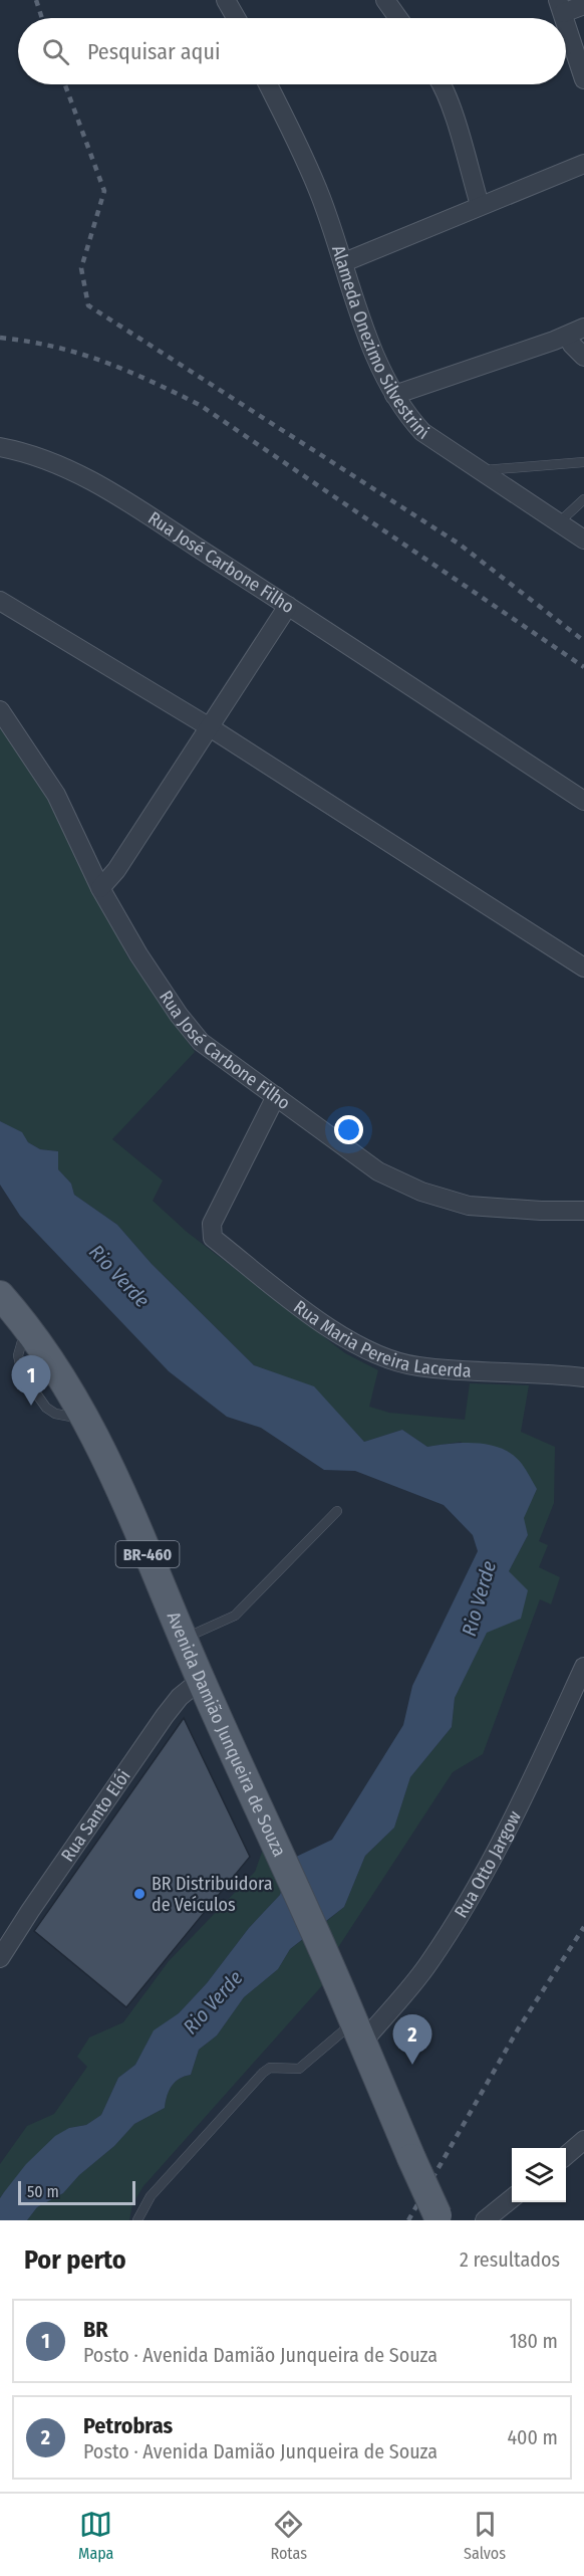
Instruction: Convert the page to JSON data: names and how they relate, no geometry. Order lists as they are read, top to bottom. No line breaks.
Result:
{"streets":{"main road":["BR-460","Avenida Damião Junqueira de Souza"],"street":["Alameda Onezimo Silvestrini","Rua José Carbone Filho","Rua Maria Pereira Lacerda","Rua Santo Elói","Rua Otto Jargow"]},"crossings":[["Rua José Carbone Filho","Rua Maria Pereira Lacerda"],["Avenida Damião Junqueira de Souza","Rua Santo Elói"],["Avenida Damião Junqueira de Souza","Rua Otto Jargow"]],"water":["Rio Verde"],"places":["BR Distribuidora de Veículos"],"scale_bar":"50 m","page":{"search":"Pesquisar aqui","pins":["1","2"],"scale":"50 m","heading":["Por perto","2 resultados"],"list":[{"mark":"1","name":"BR","note":"Posto · Avenida Damião Junqueira de Souza","value":"180 m"},{"mark":"2","name":"Petrobras","note":"Posto · Avenida Damião Junqueira de Souza","value":"400 m"}],"nav":["Mapa","Rotas","Salvos"]}}
